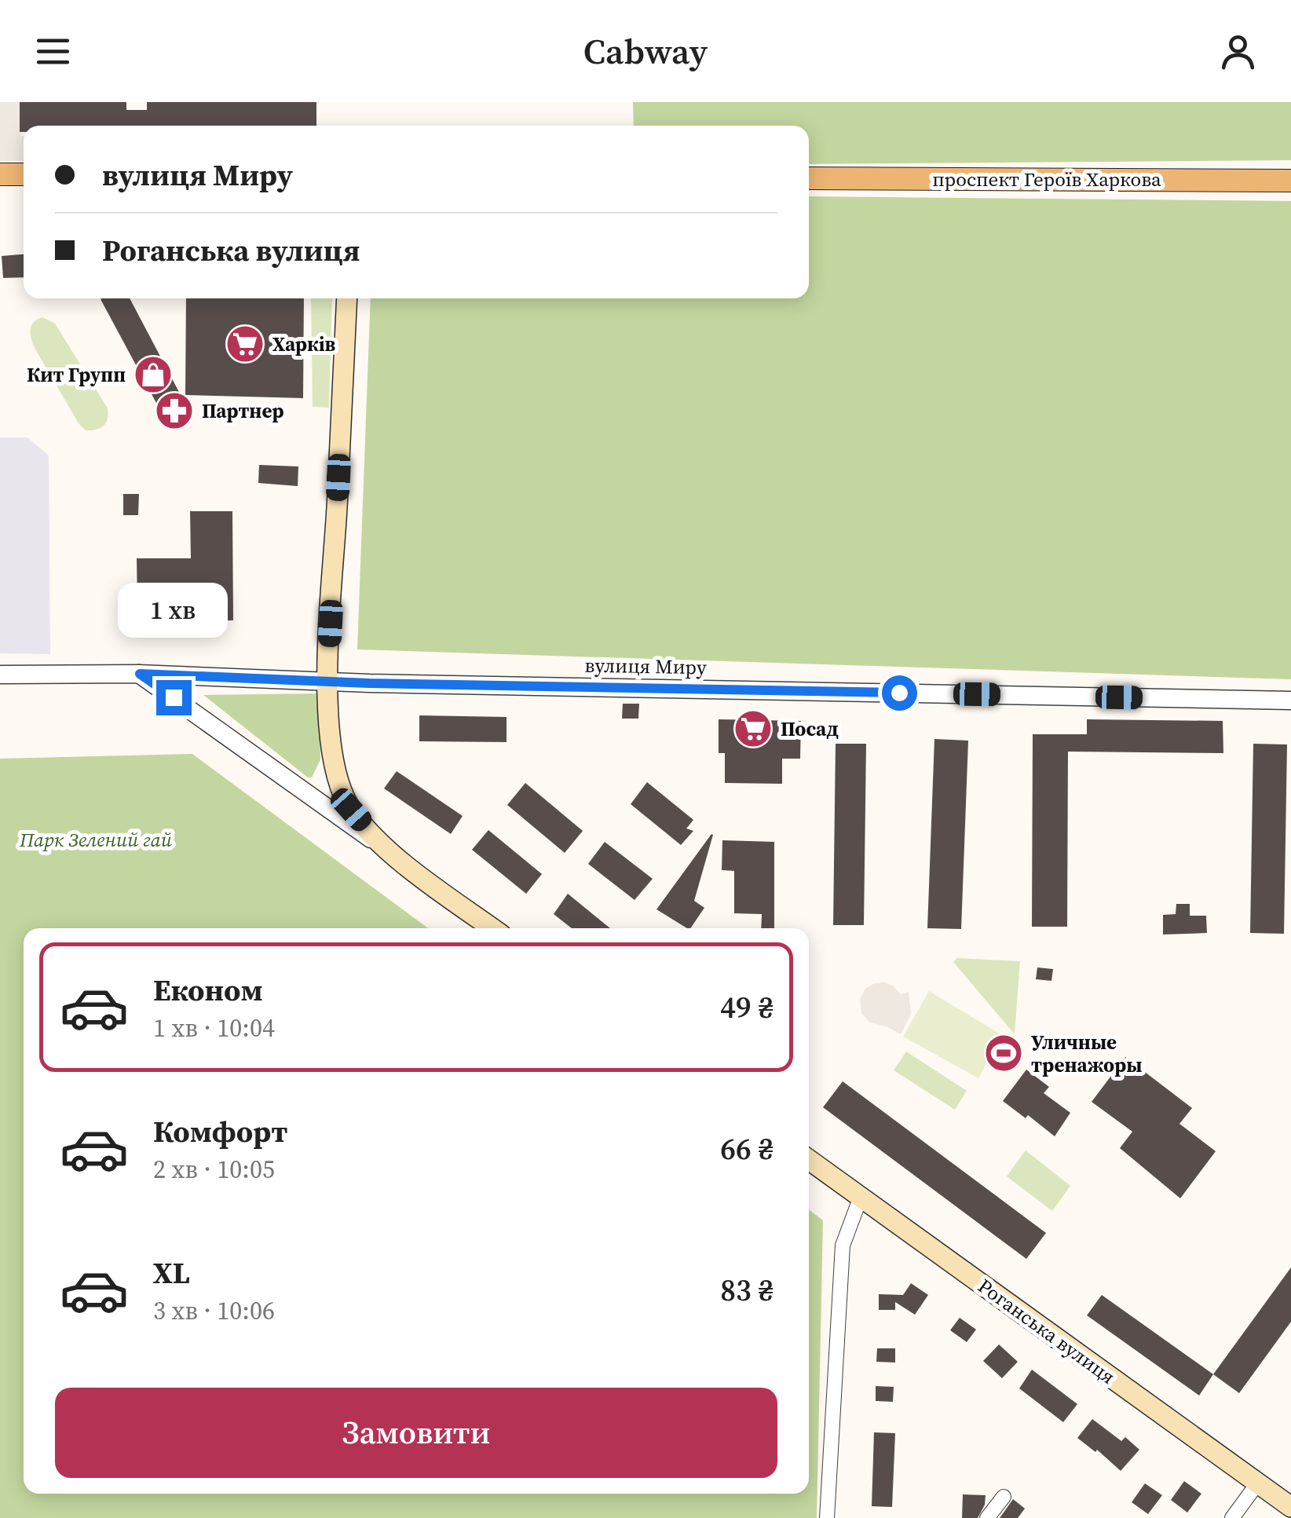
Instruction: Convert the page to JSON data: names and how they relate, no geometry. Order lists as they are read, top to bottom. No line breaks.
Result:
{"streets":{"main road":["проспект Героїв Харкова","Роганська вулиця"],"street":["вулиця Миру"]},"parks":["Парк Зелений гай"],"places":{"supermarket":["Харків","Посад"],"shop":["Кит Групп"],"pharmacy":["Партнер"],"sports":["Уличные тренажоры"]},"page":{"header":"Cabway","banner":["вулиця Миру","Роганська вулиця"],"bubble":"1 хв","list":[{"name":"Економ","note":"1 хв · 10:04","value":"49 ₴"},{"name":"Комфорт","note":"2 хв · 10:05","value":"66 ₴"},{"name":"XL","note":"3 хв · 10:06","value":"83 ₴"}],"buttons":"Замовити"}}
